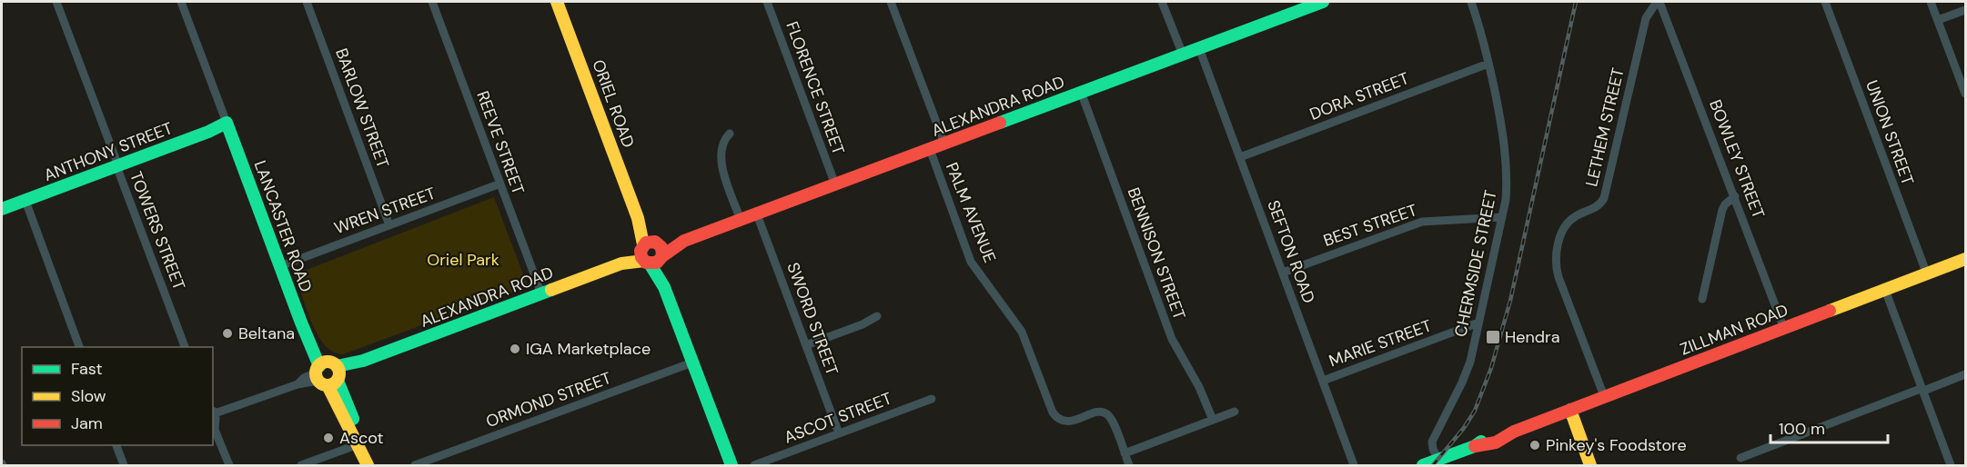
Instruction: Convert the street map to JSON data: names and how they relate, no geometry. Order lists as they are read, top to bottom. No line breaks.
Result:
{"streets":{"street":["FLORENCE STREET","DORA STREET","ORIEL ROAD","ALEXANDRA ROAD","BARLOW STREET","LETHEM STREET","UNION STREET","REEVE STREET","ANTHONY STREET","BOWLEY STREET","WREN STREET","PALM AVENUE","BEST STREET","LANCASTER ROAD","TOWERS STREET","SEFTON ROAD","BENNISON STREET","CHERMSIDE STREET","SWORD STREET","ZILLMAN ROAD","MARIE STREET","ORMOND STREET","ASCOT STREET"]},"crossings":[["FLORENCE STREET","ALEXANDRA ROAD"],["DORA STREET","SEFTON ROAD"],["DORA STREET","CHERMSIDE STREET"],["ORIEL ROAD","ALEXANDRA ROAD"],["ORIEL ROAD","ORMOND STREET"],["ALEXANDRA ROAD","REEVE STREET"],["ALEXANDRA ROAD","PALM AVENUE"],["ALEXANDRA ROAD","LANCASTER ROAD"],["ALEXANDRA ROAD","SEFTON ROAD"],["ALEXANDRA ROAD","BENNISON STREET"],["ALEXANDRA ROAD","SWORD STREET"],["BARLOW STREET","WREN STREET"],["LETHEM STREET","BOWLEY STREET"],["LETHEM STREET","ZILLMAN ROAD"],["UNION STREET","ZILLMAN ROAD"],["REEVE STREET","WREN STREET"],["ANTHONY STREET","LANCASTER ROAD"],["ANTHONY STREET","TOWERS STREET"],["BOWLEY STREET","ZILLMAN ROAD"],["WREN STREET","LANCASTER ROAD"],["BEST STREET","SEFTON ROAD"],["BEST STREET","CHERMSIDE STREET"],["SEFTON ROAD","MARIE STREET"],["CHERMSIDE STREET","ZILLMAN ROAD"],["CHERMSIDE STREET","MARIE STREET"],["SWORD STREET","ASCOT STREET"]],"parks":["Oriel Park"],"places":{"other":["Beltana","IGA Marketplace","Ascot","Pinkey's Foodstore"],"transit":["Hendra"]},"legend":["Fast","Slow","Jam"],"scale_bar":"100 m"}
